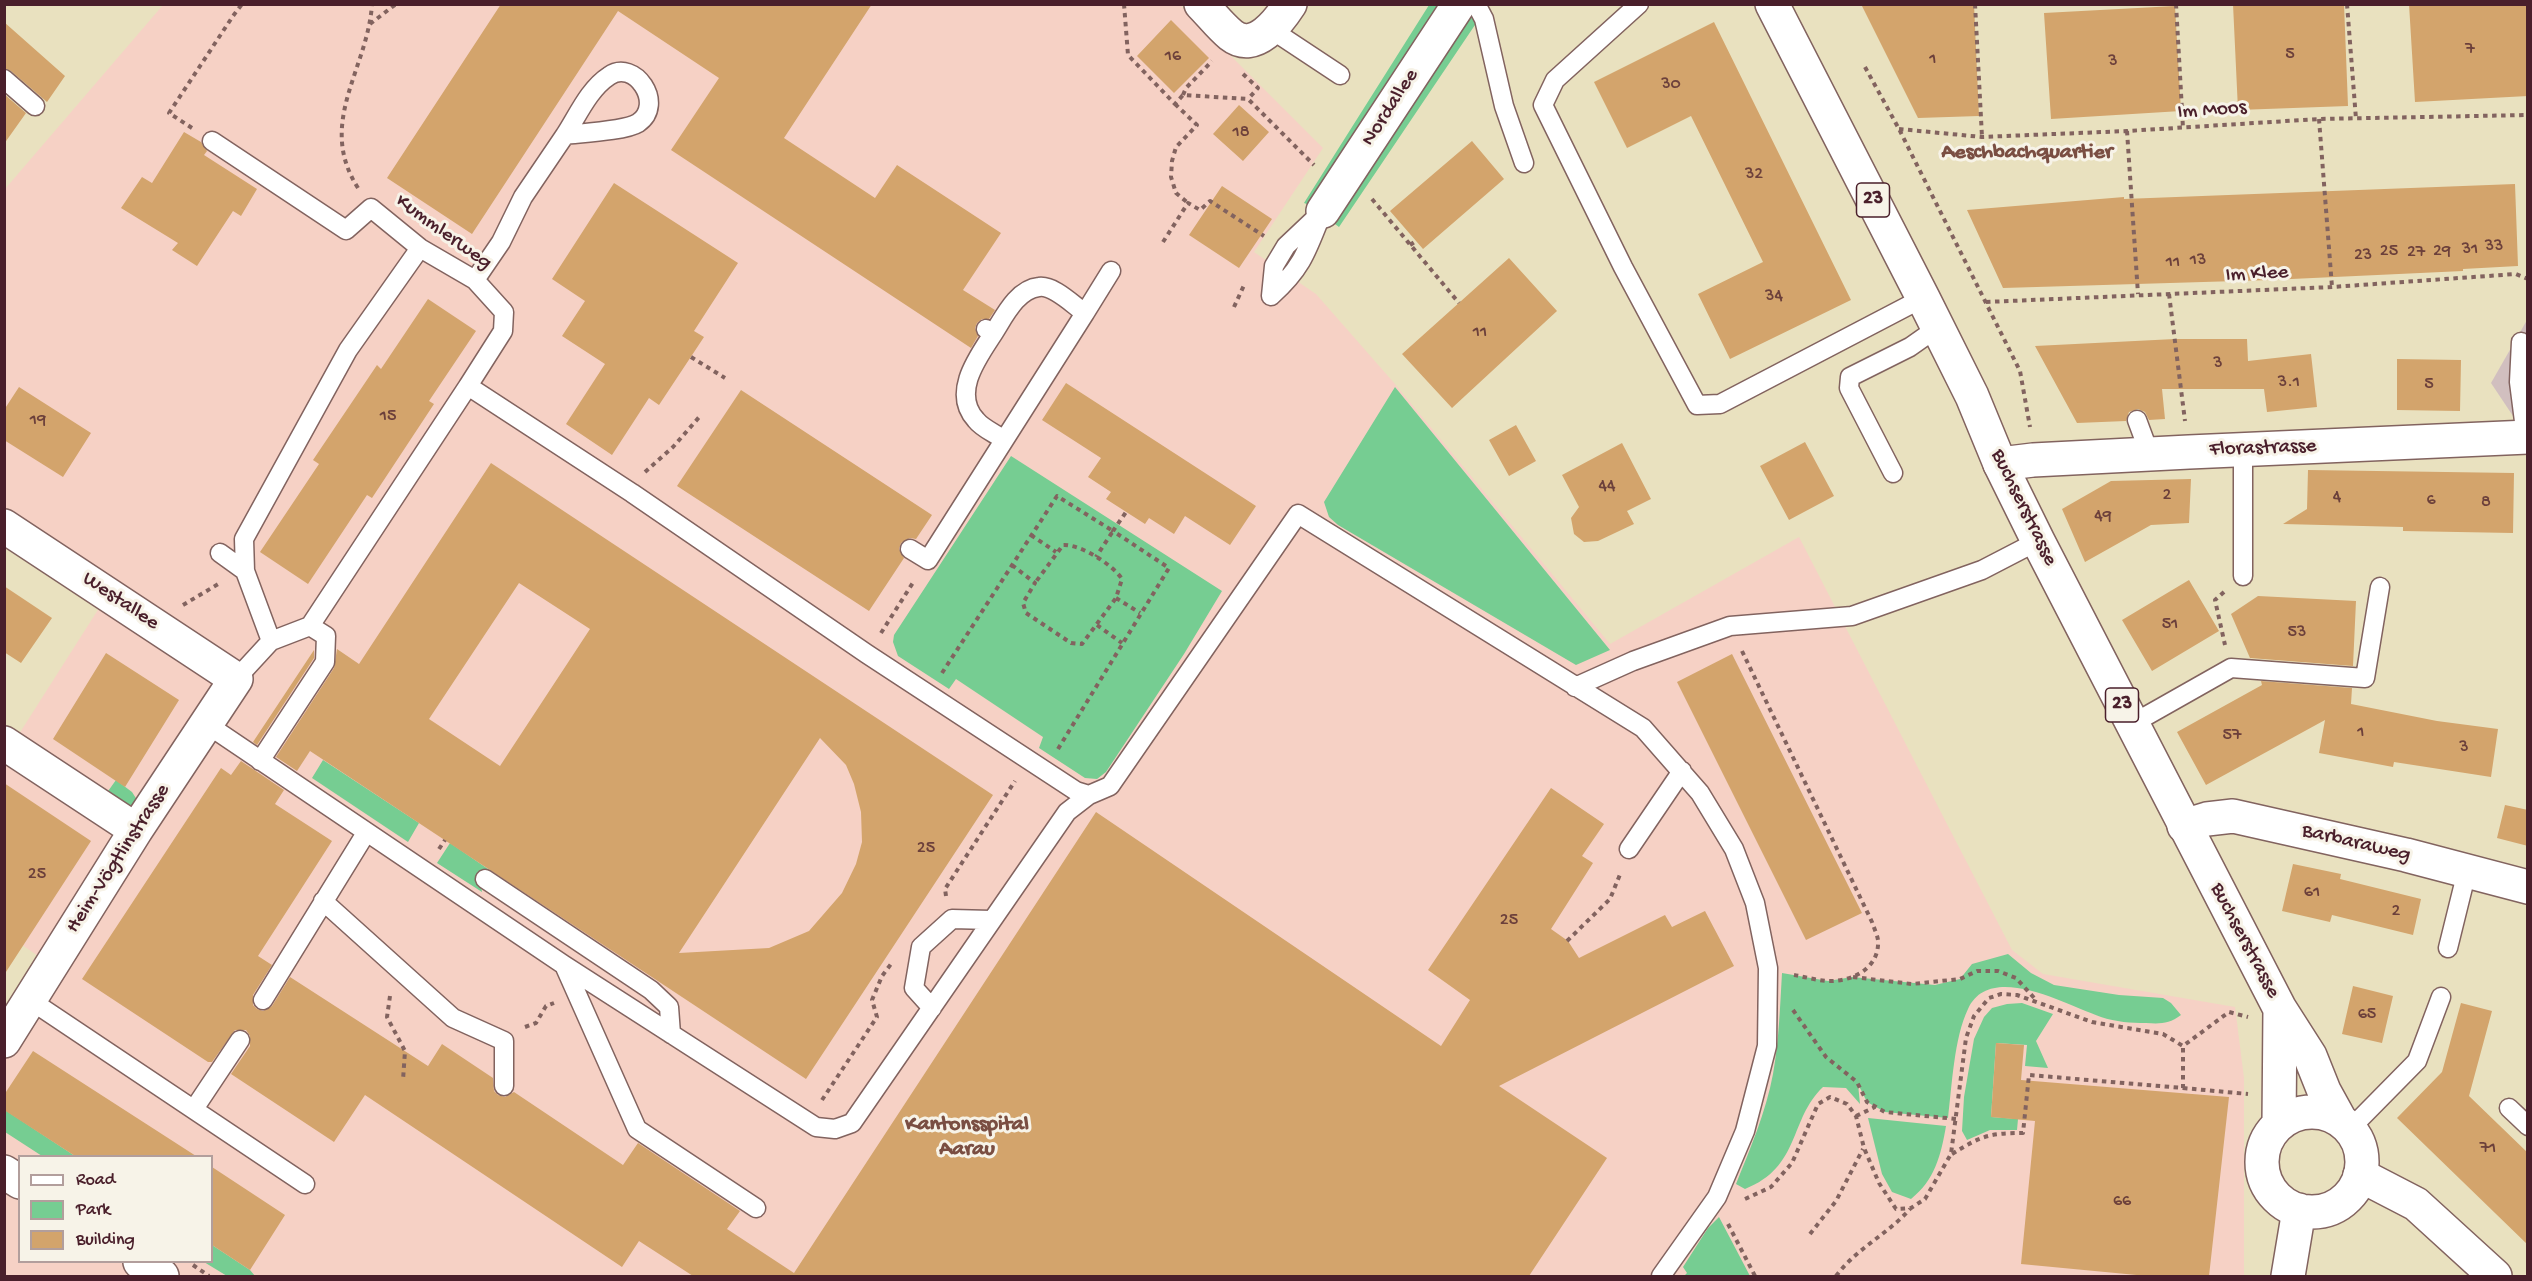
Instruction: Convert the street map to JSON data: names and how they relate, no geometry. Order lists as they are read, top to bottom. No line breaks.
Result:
{"streets":{"street":["Nordallee","23","Florastrasse","Buchserstrasse","Westallee","Barbaraweg","Heim-Vögtlinstrasse"],"lane":["Kummlerweg"],"path":["Im Moos","Im Klee"]},"crossings":[["23","Buchserstrasse"],["Florastrasse","Buchserstrasse"],["Buchserstrasse","Barbaraweg"],["Westallee","Heim-Vögtlinstrasse"]],"districts":["Aeschbachquartier","Kantonsspital Aarau"],"house_numbers":["7","5","16","1","3","30","18","32","33","31","25","29","27","23","13","11","34","11","3","3.1","5","15","19","44","2","4","6","8","49","51","53","1","57","3","25","25","61","2","25","65","71","66"],"legend":["Road","Park","Building"]}
